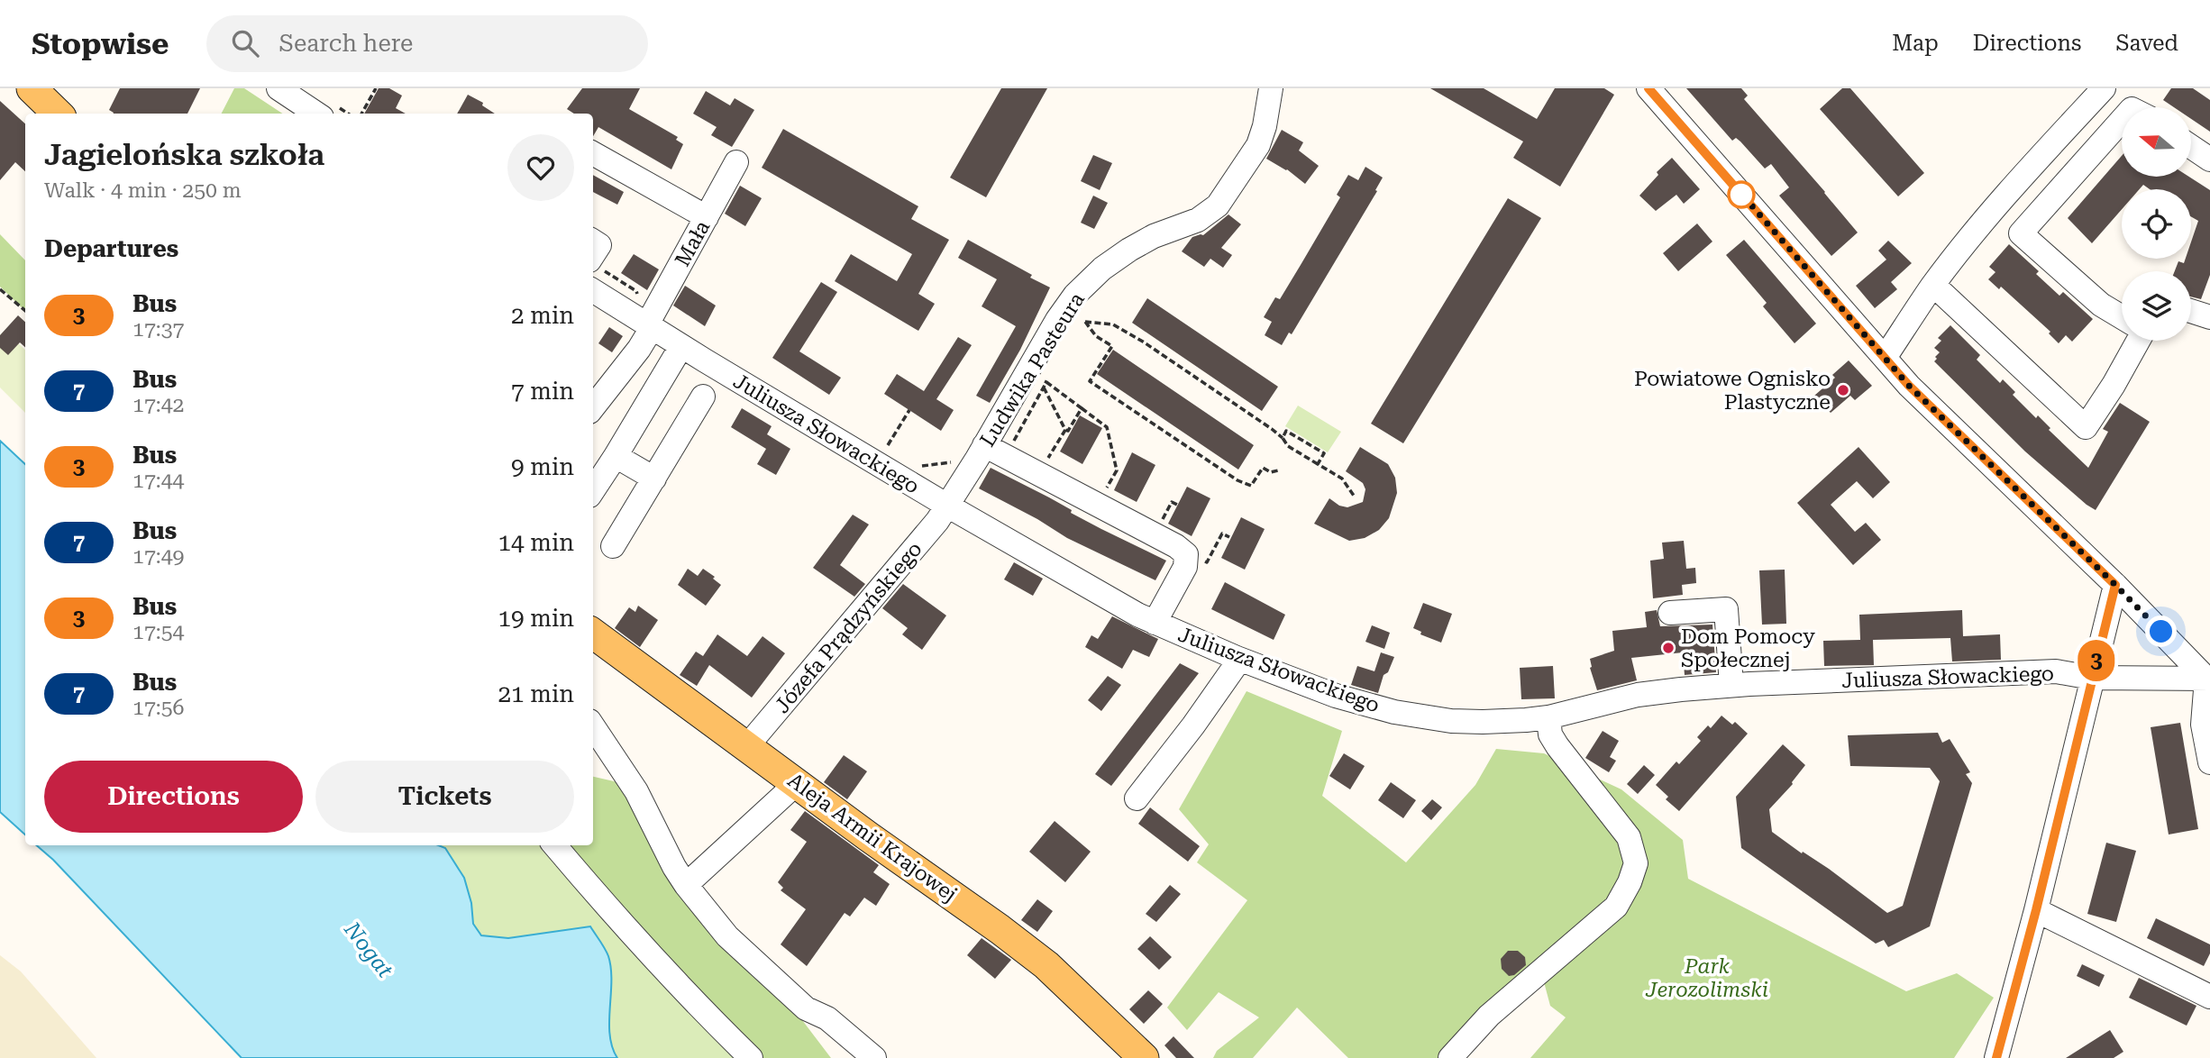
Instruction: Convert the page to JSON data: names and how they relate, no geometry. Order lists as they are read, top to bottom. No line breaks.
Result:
{"streets":{"main road":["Aleja Armii Krajowej"],"street":["Mała","Ludwika Pasteura","Juliusza Słowackiego","Józefa Prądzyńskiego"]},"crossings":[["Mała","Juliusza Słowackiego"],["Ludwika Pasteura","Juliusza Słowackiego"],["Ludwika Pasteura","Józefa Prądzyńskiego"],["Juliusza Słowackiego","Józefa Prądzyńskiego"],["Józefa Prądzyńskiego","Aleja Armii Krajowej"]],"water":["Nogat"],"parks":["Park Jerozolimski"],"places":["Powiatowe Ognisko Plastyczne","Dom Pomocy Społecznej"],"lines":["bus line 3"],"north":"left","page":{"header":"Stopwise","search":"Search here","nav":["Map","Directions","Saved"],"on_map":"3","heading":[["Jagielońska szkoła","Walk · 4 min · 250 m"],"Departures"],"list":[{"mark":"3","name":"Bus","note":"17:37","value":"2 min"},{"mark":"7","name":"Bus","note":"17:42","value":"7 min"},{"mark":"3","name":"Bus","note":"17:44","value":"9 min"},{"mark":"7","name":"Bus","note":"17:49","value":"14 min"},{"mark":"3","name":"Bus","note":"17:54","value":"19 min"},{"mark":"7","name":"Bus","note":"17:56","value":"21 min"}],"buttons":["Directions","Tickets"]}}
